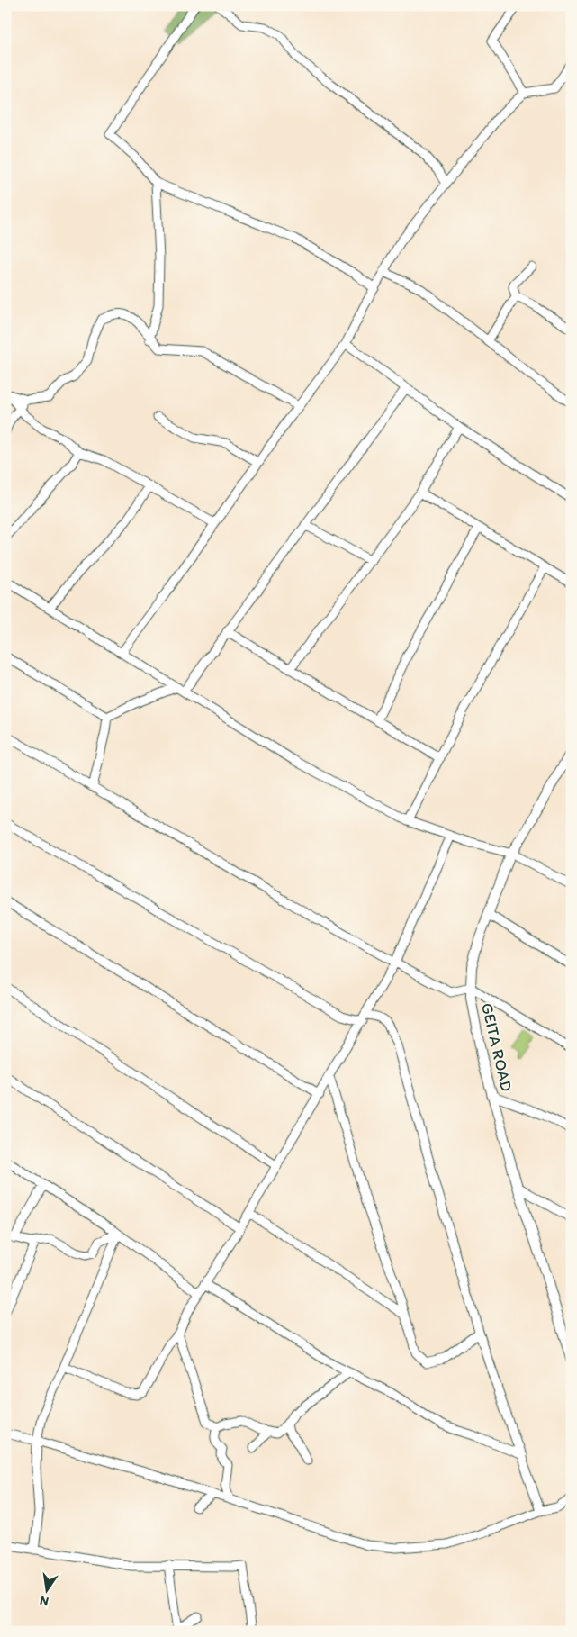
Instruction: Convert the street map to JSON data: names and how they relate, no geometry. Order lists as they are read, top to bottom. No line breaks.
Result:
{"streets":{"main road":["GEITA ROAD"]},"north":"bottom"}
